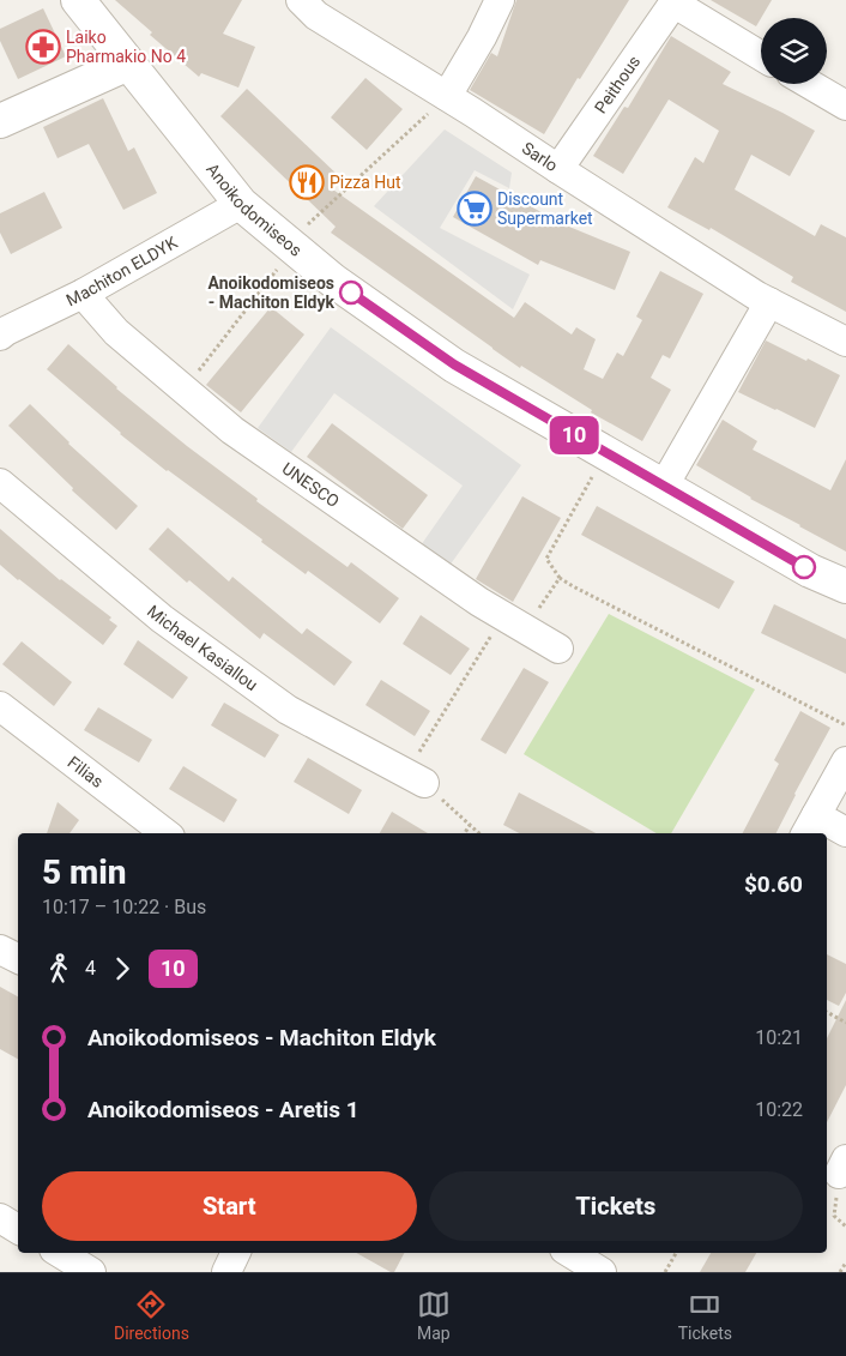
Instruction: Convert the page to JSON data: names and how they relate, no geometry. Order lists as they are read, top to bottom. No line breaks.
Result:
{"streets":{"street":["Peithous","Sarlo","Anoikodomiseos","Machiton ELDYK","UNESCO","Michael Kasiallou","Filias"]},"crossings":[["Peithous","Sarlo"],["Anoikodomiseos","Machiton ELDYK"],["Machiton ELDYK","UNESCO"]],"places":{"pharmacy":["Laiko Pharmakio No 4"],"restaurant":["Pizza Hut"],"supermarket":["Discount Supermarket"],"other":["Anoikodomiseos - Machiton Eldyk"]},"lines":["bus line 10"],"page":{"on_map":"10","heading":["5 min","10:17 – 10:22 · Bus","$0.60"],"legs":["4","10"],"list":[{"name":"Anoikodomiseos - Machiton Eldyk","value":"10:21"},{"name":"Anoikodomiseos - Aretis 1","value":"10:22"}],"buttons":["Start","Tickets"],"tabs":["Directions","Map","Tickets"]}}
